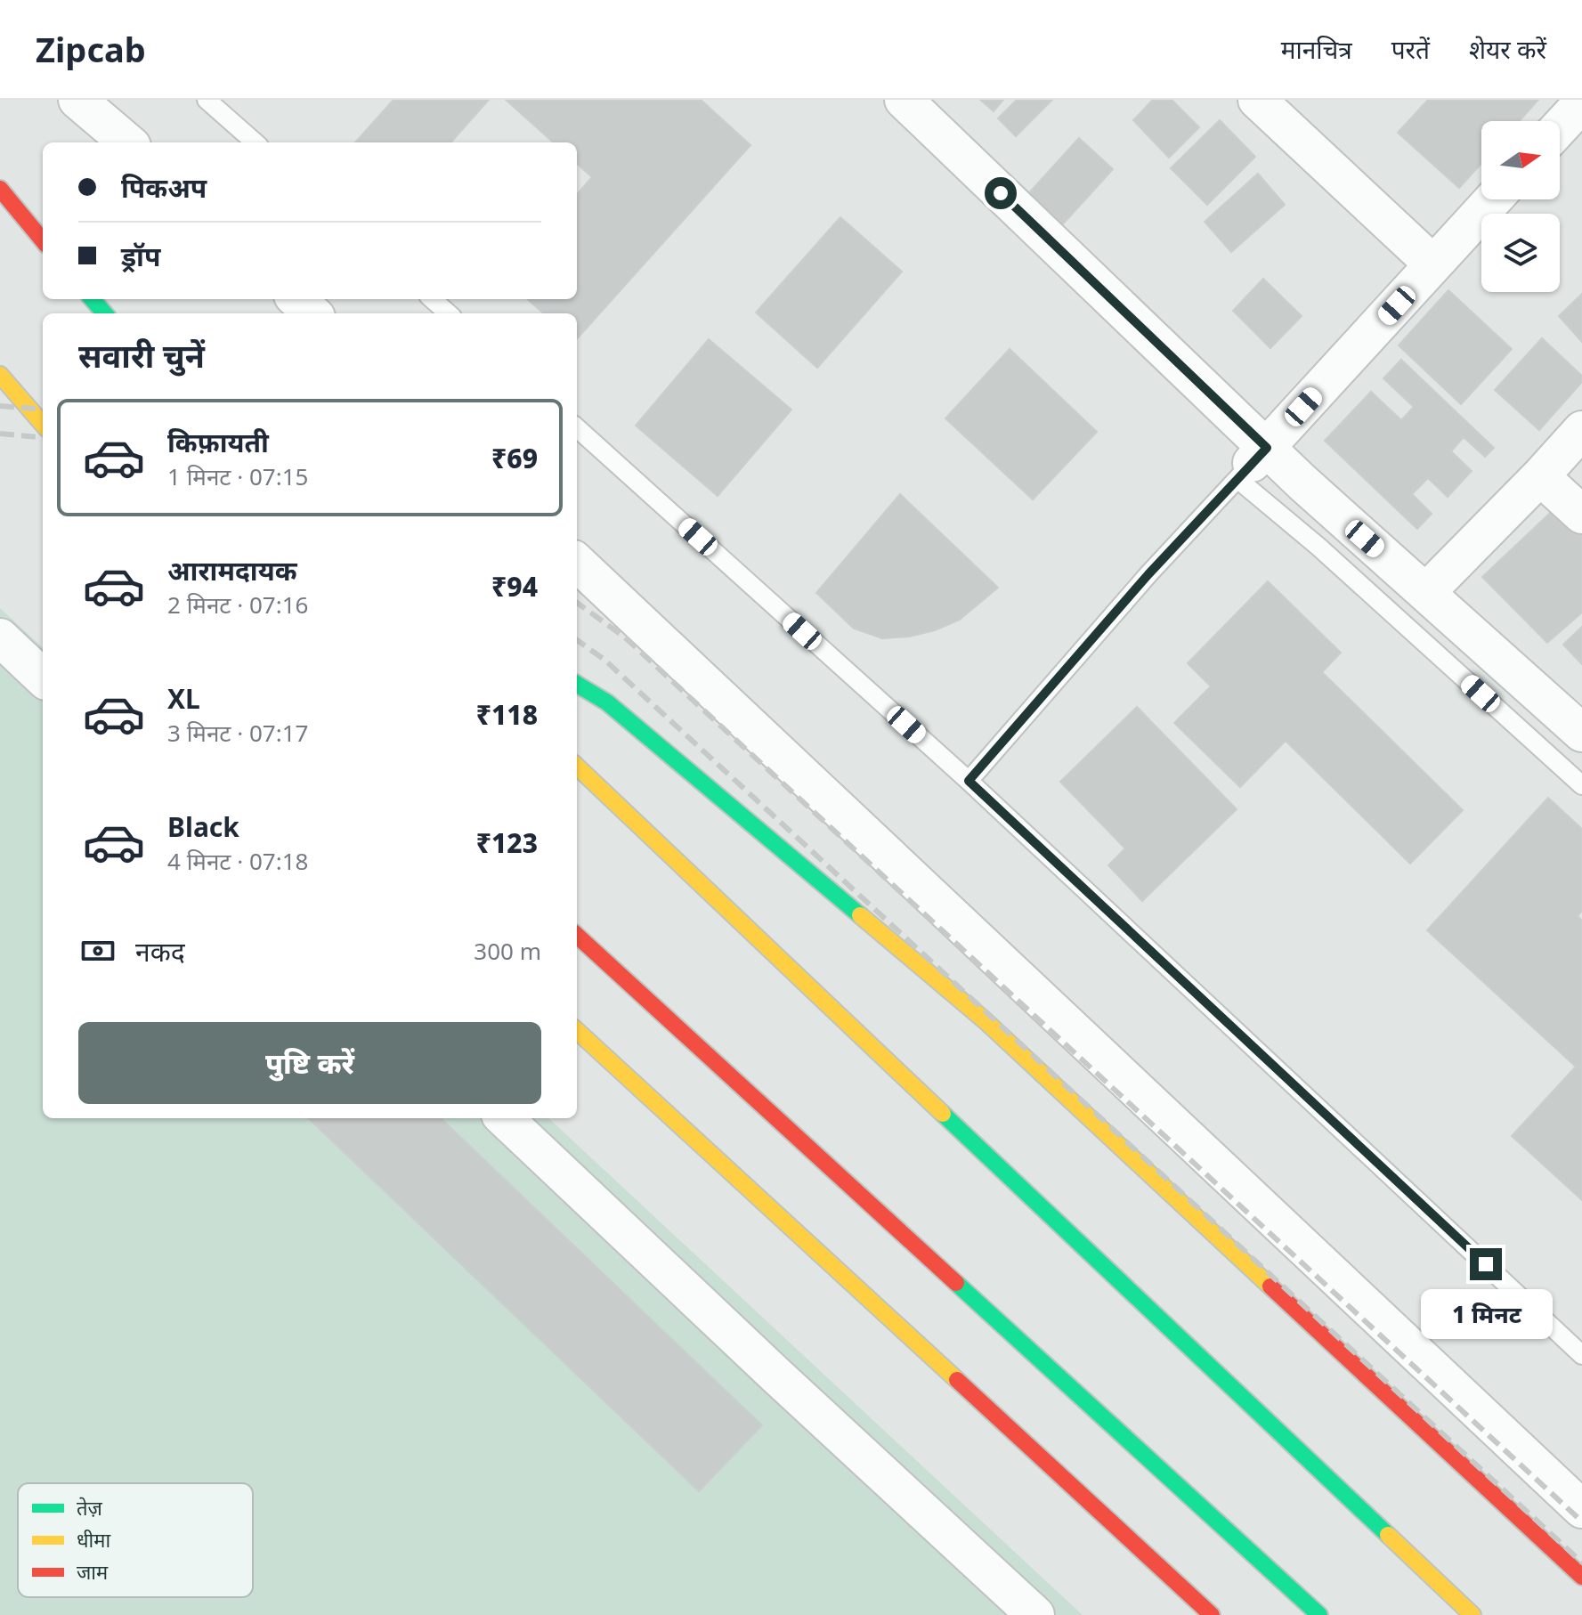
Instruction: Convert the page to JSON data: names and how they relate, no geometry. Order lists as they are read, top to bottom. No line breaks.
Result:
{"legend":["तेज़","धीमा","जाम"],"north":"right","page":{"header":"Zipcab","nav":["मानचित्र","परतें","शेयर करें"],"banner":["पिकअप","ड्रॉप"],"heading":"सवारी चुनें","list":[{"name":"किफ़ायती","note":"1 मिनट · 07:15","value":"₹69"},{"name":"आरामदायक","note":"2 मिनट · 07:16","value":"₹94"},{"name":"XL","note":"3 मिनट · 07:17","value":"₹118"},{"name":"Black","note":"4 मिनट · 07:18","value":"₹123"}],"pay":["नकद","300 m"],"buttons":"पुष्टि करें","bubble":"1 मिनट"}}
